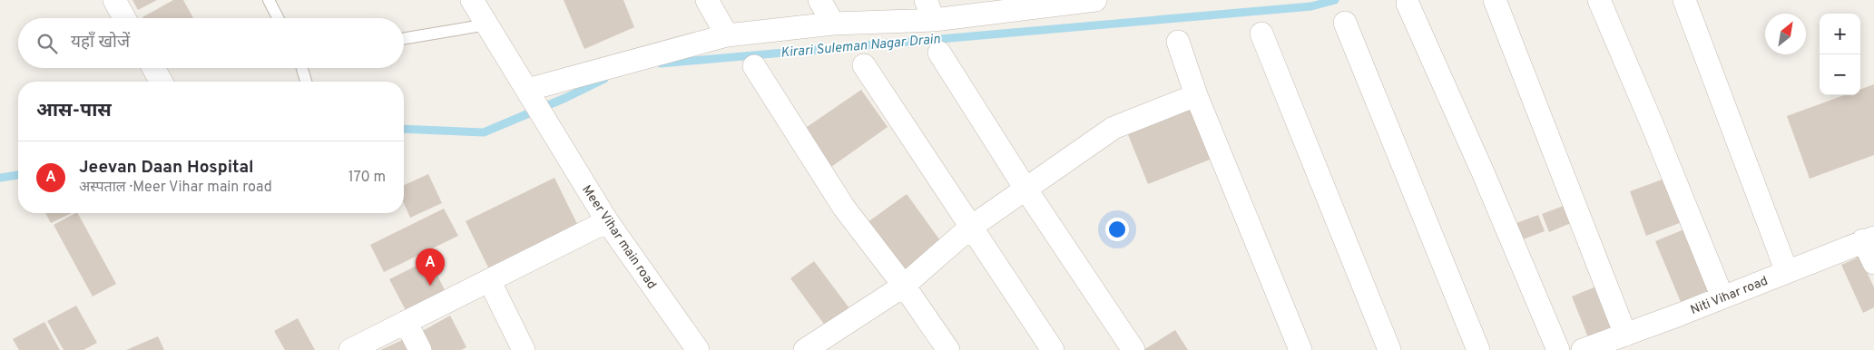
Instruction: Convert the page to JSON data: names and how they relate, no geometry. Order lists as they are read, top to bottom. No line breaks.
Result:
{"streets":{"street":["Meer Vihar main road","Niti Vihar road"]},"water":["Kirari Suleman Nagar Drain"],"north":"top right","page":{"map_buttons":["+","−"],"search":"यहाँ खोजें","heading":"आस-पास","list":[{"mark":"A","name":"Jeevan Daan Hospital","note":"अस्पताल · Meer Vihar main road","value":"170 m"}],"pins":"A"}}
